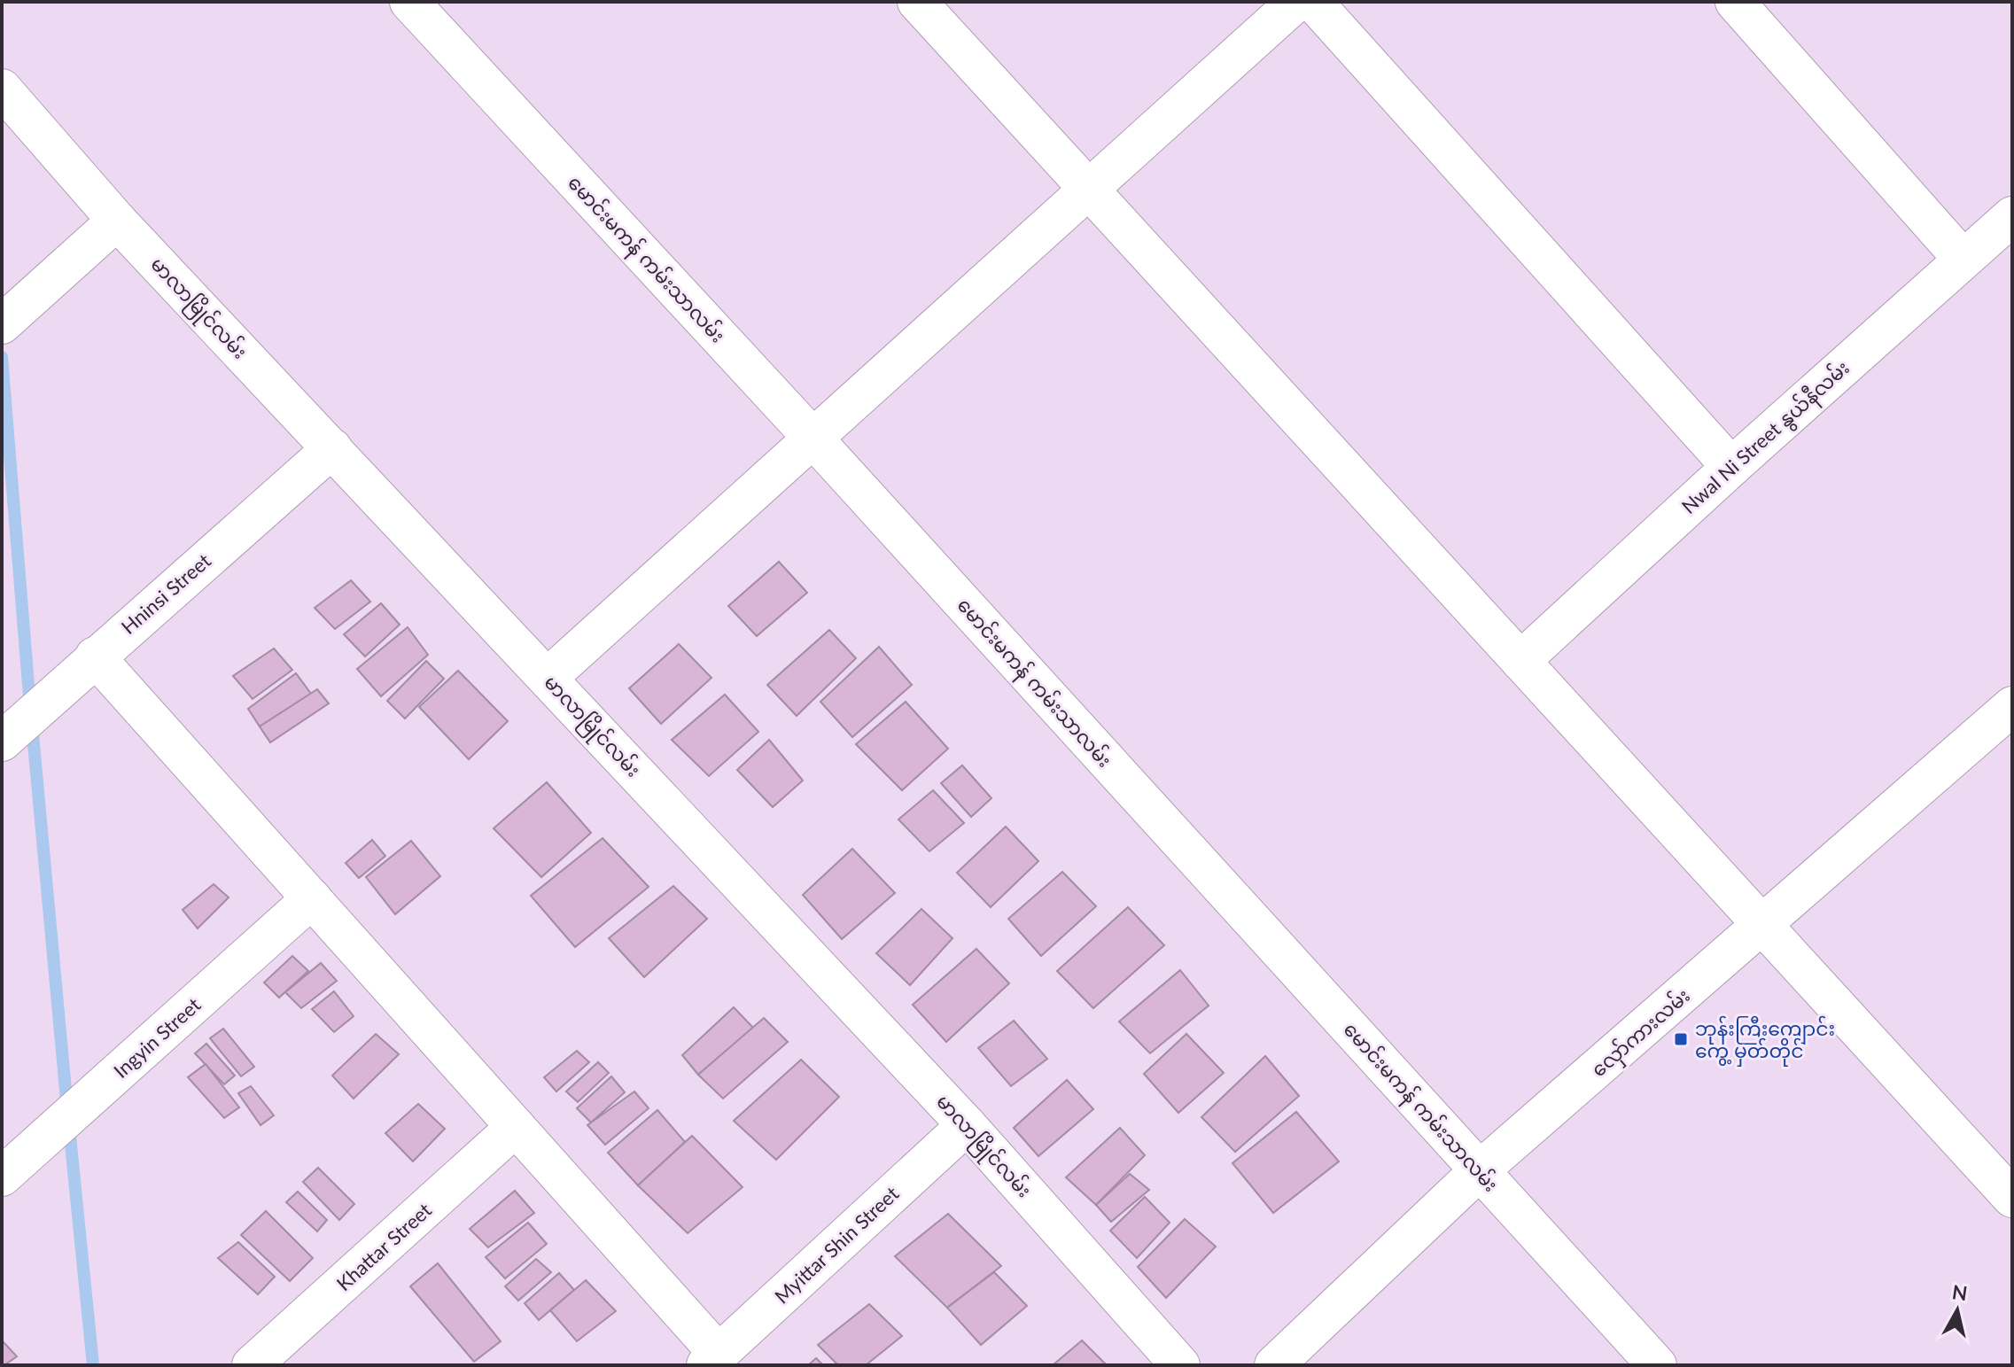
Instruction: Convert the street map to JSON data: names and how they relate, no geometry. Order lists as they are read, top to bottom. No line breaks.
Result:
{"streets":{"street":["မောင်းမကန် ကမ်းသာလမ်း","မာလာမြိုင်လမ်း","Nwal Ni Street နွယ်နီလမ်း","Hninsi Street","လှော်ကားလမ်း","Ingyin Street","Myittar Shin Street","Khattar Street"]},"crossings":[["မောင်းမကန် ကမ်းသာလမ်း","လှော်ကားလမ်း"],["မာလာမြိုင်လမ်း","Hninsi Street"],["မာလာမြိုင်လမ်း","Myittar Shin Street"]],"places":{"transit":["ဘုန်းကြီးကျောင်း ကွေ့ မှတ်တိုင်"]},"north":"top"}
